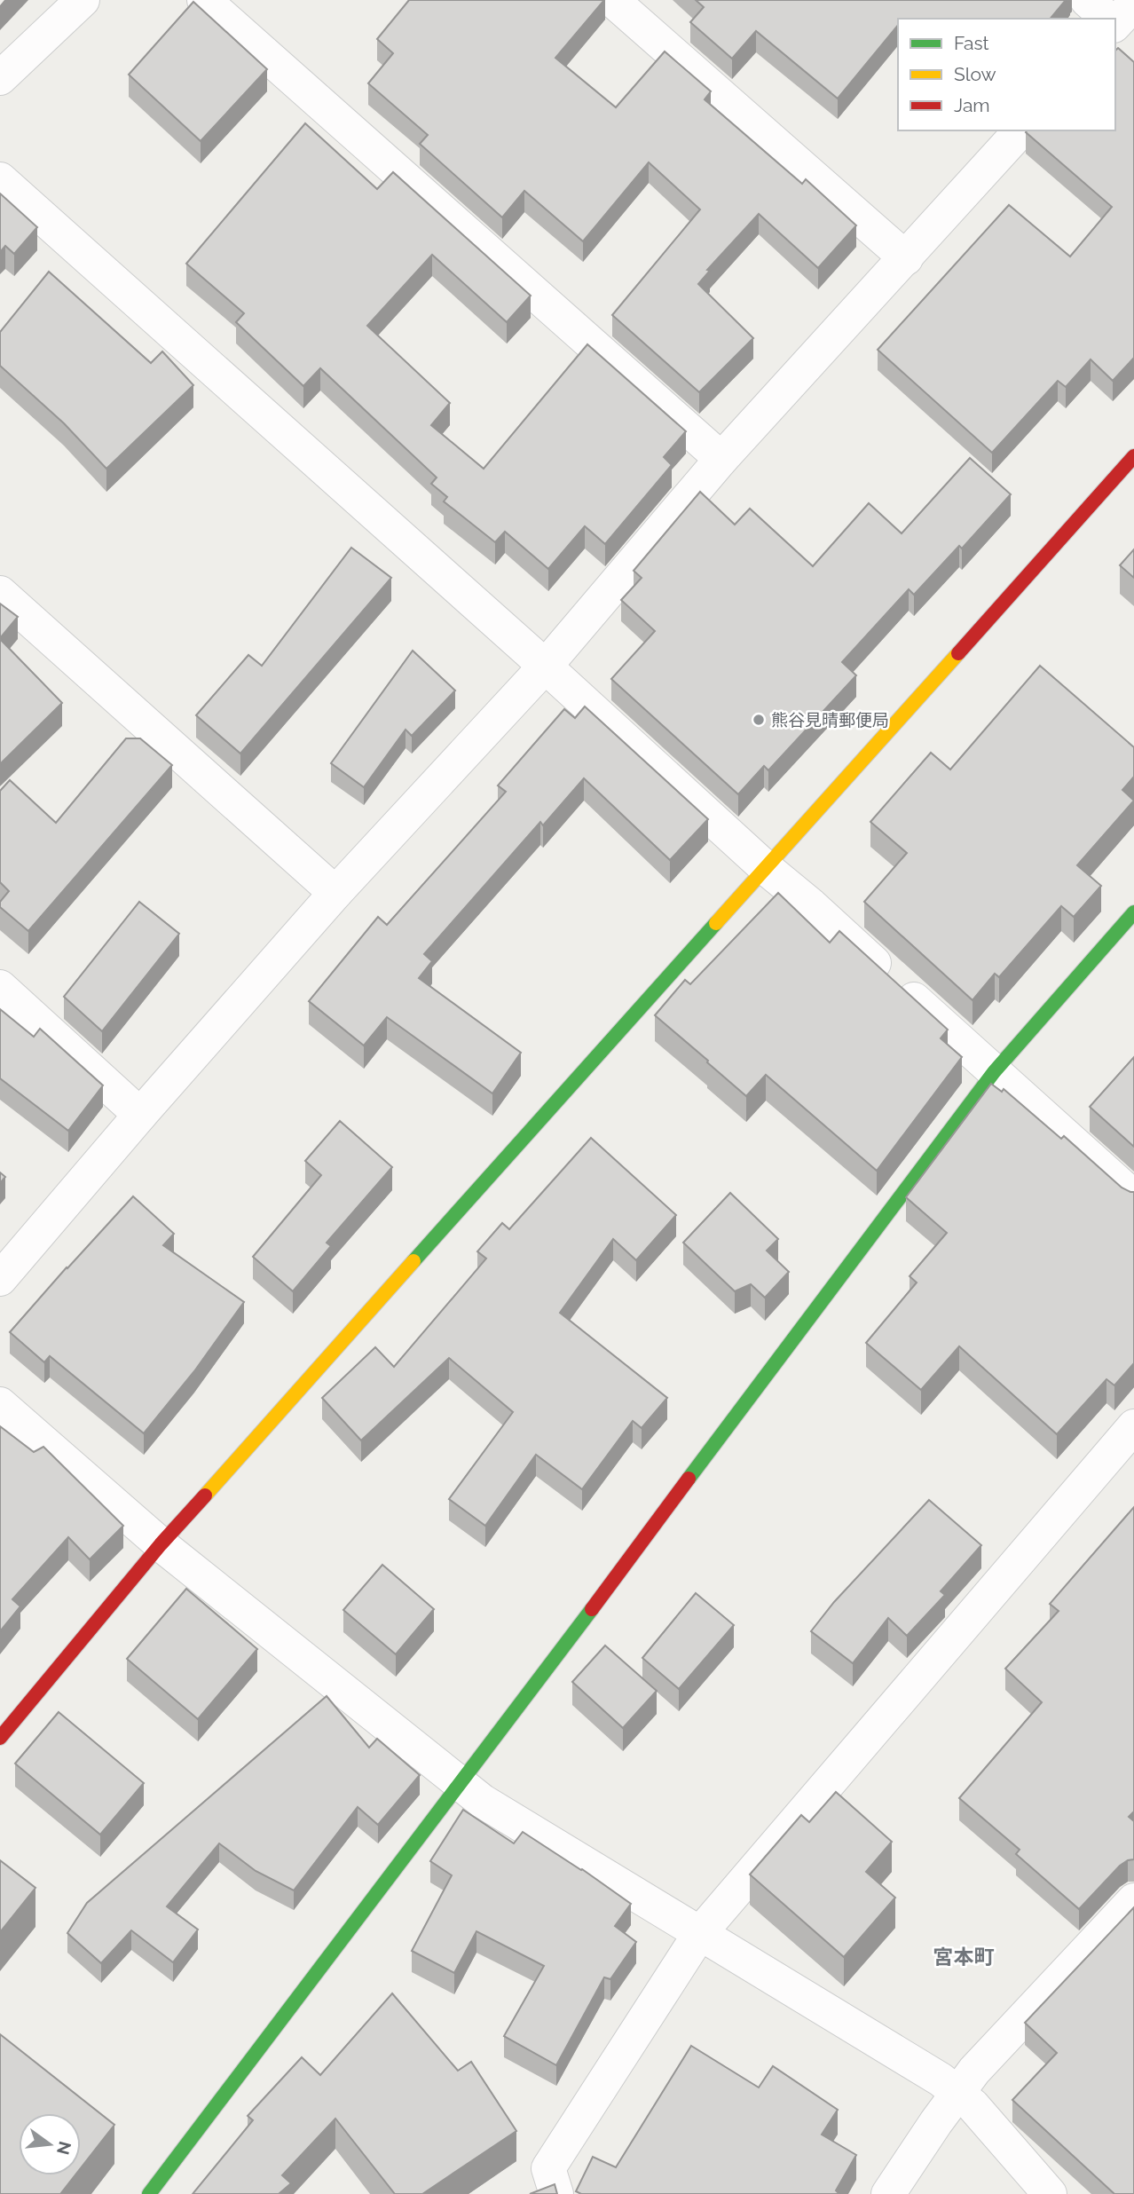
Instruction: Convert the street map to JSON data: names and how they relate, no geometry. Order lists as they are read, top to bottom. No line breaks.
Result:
{"districts":["宮本町"],"places":["熊谷見晴郵便局"],"legend":["Fast","Slow","Jam"],"north":"right"}
